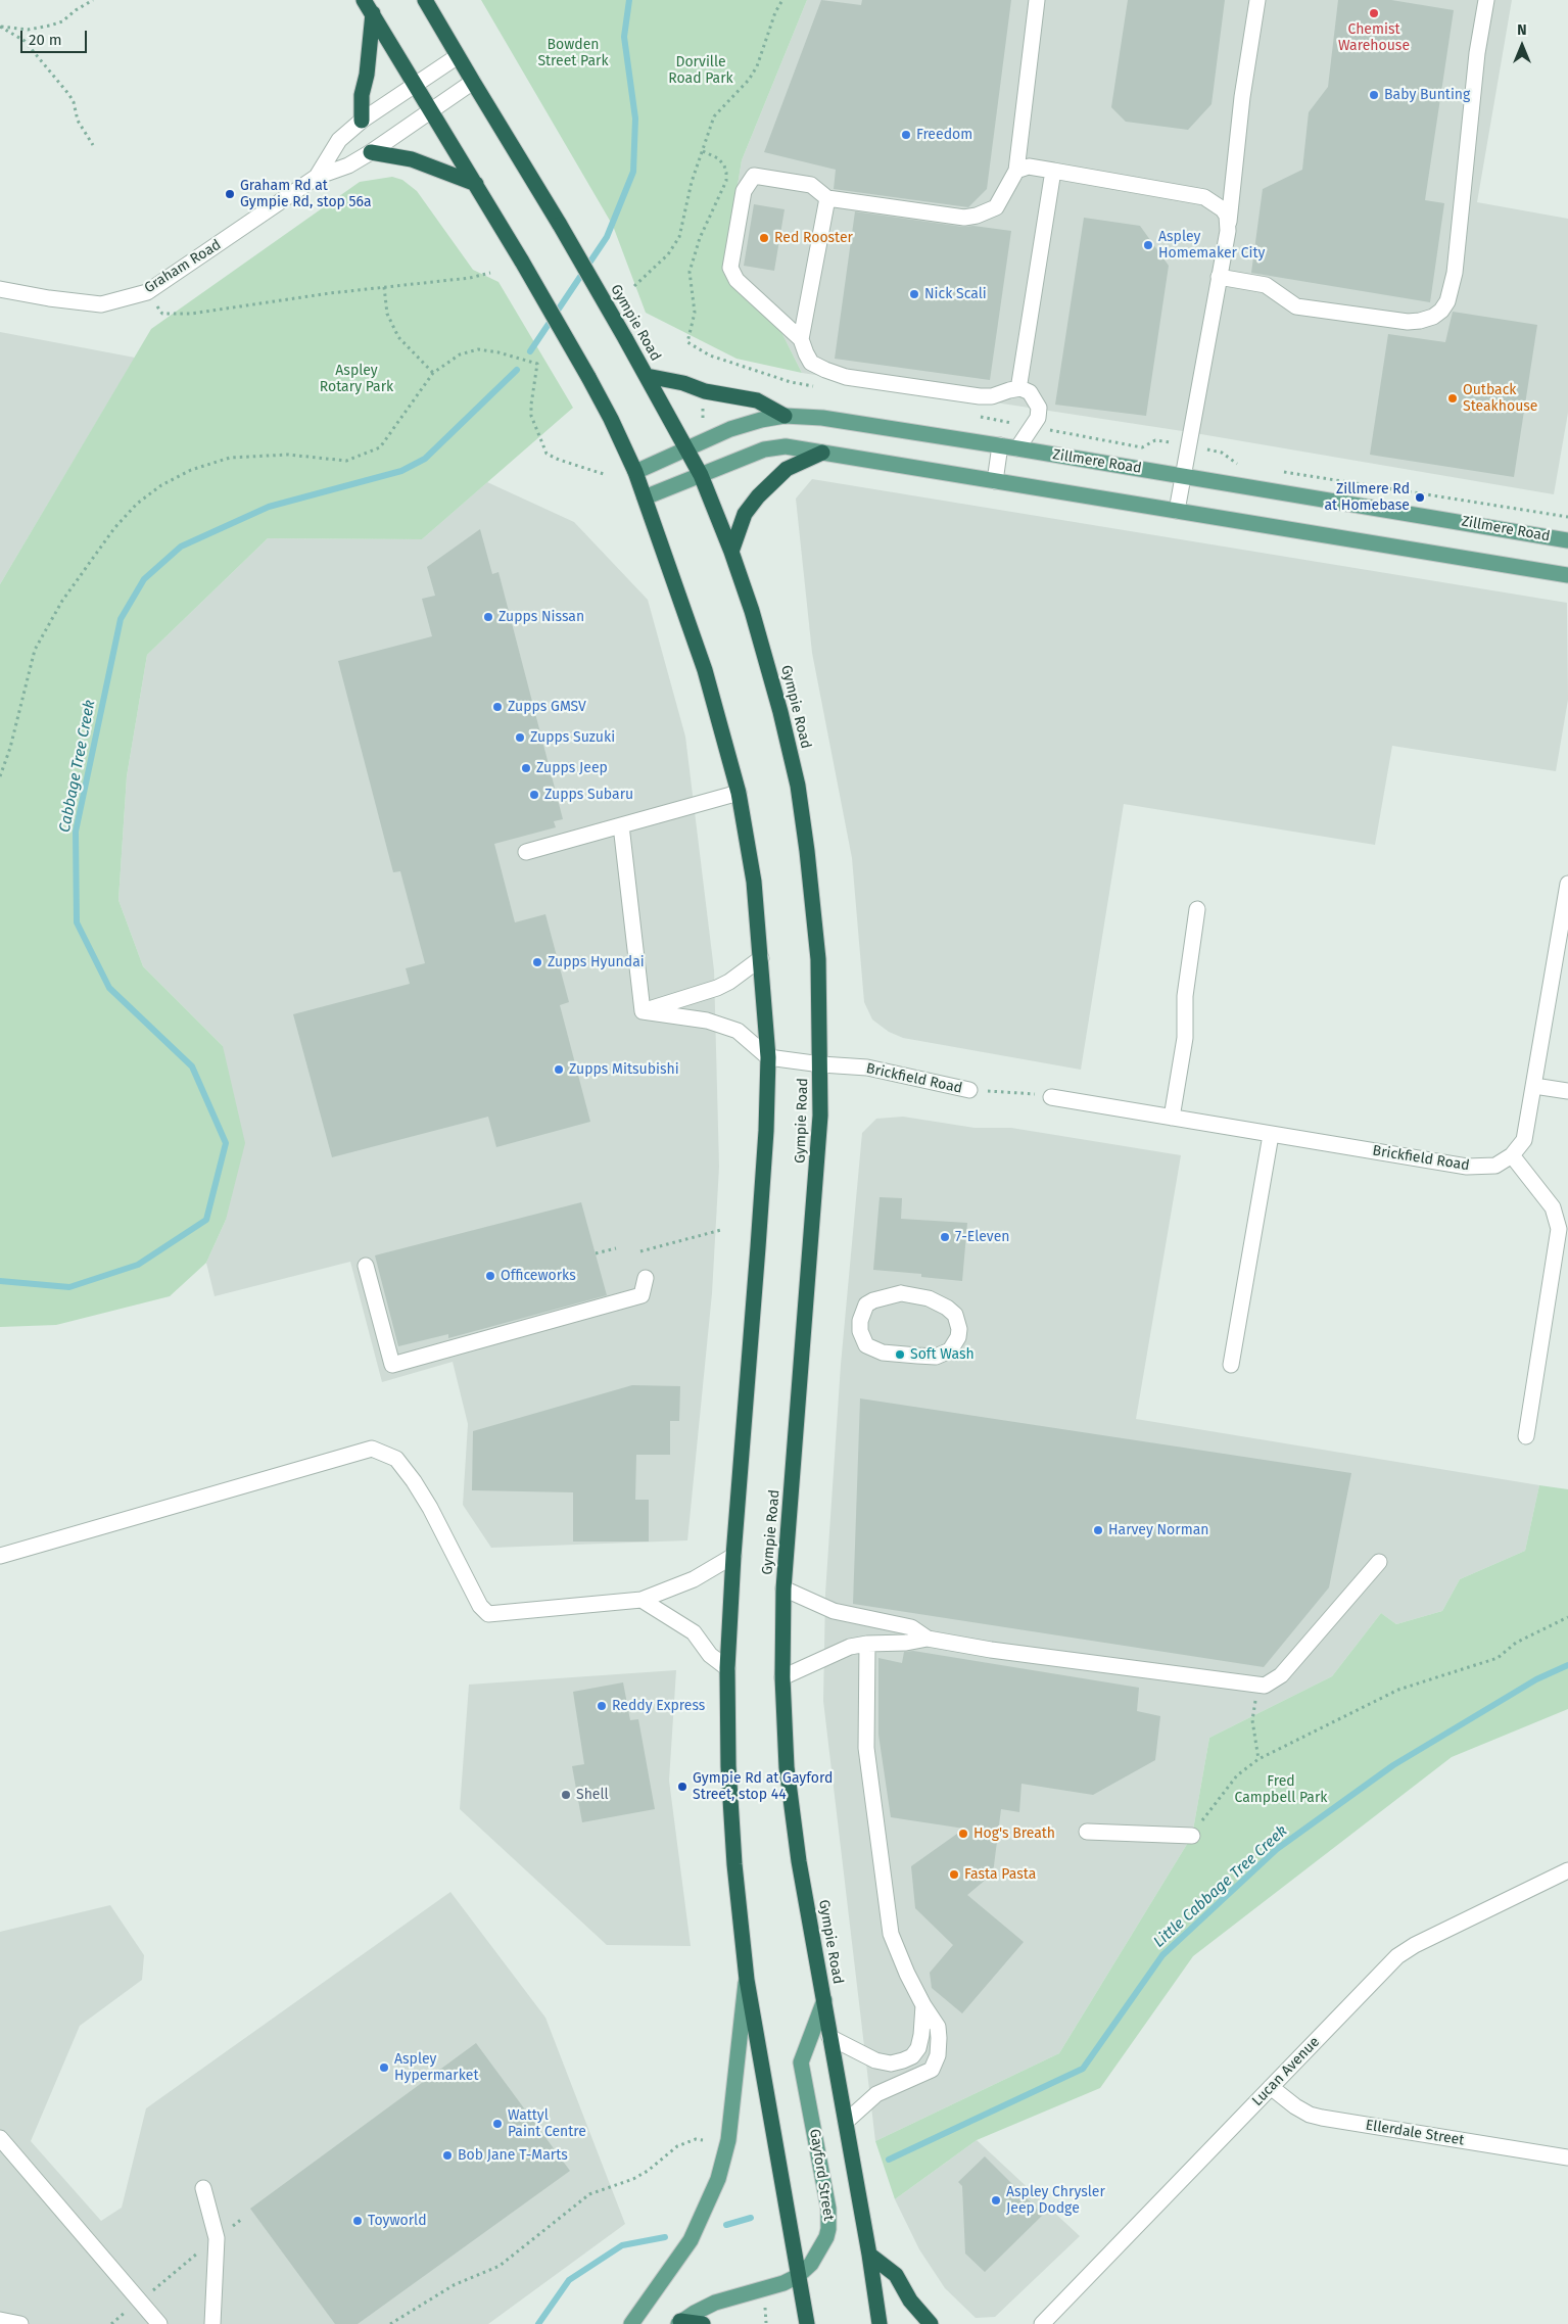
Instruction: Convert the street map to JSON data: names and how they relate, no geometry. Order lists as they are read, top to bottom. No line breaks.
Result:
{"streets":{"highway":["Gympie Road"],"main road":["Zillmere Road","Gayford Street"],"street":["Graham Road","Brickfield Road","Lucan Avenue","Ellerdale Street"]},"crossings":[["Graham Road","Gympie Road"],["Gympie Road","Zillmere Road"],["Gympie Road","Brickfield Road"],["Gympie Road","Gayford Street"],["Lucan Avenue","Ellerdale Street"]],"water":["Cabbage Tree Creek","Little Cabbage Tree Creek"],"parks":["Bowden Street Park","Dorville Road Park","Aspley Rotary Park","Fred Campbell Park"],"places":["Chemist Warehouse","Baby Bunting","Freedom","Graham Rd at Gympie Rd, stop 56a","Red Rooster","Aspley Homemaker City","Nick Scali","Outback Steakhouse","Zillmere Rd at Homebase","Zupps Nissan","Zupps GMSV","Zupps Suzuki","Zupps Jeep","Zupps Subaru","Zupps Hyundai","Zupps Mitsubishi","7-Eleven","Officeworks","Soft Wash","Harvey Norman","Reddy Express","Gympie Rd at Gayford Street, stop 44","Shell","Hog's Breath","Fasta Pasta","Aspley Hypermarket","Wattyl Paint Centre","Bob Jane T-Marts","Aspley Chrysler Jeep Dodge","Toyworld"],"scale_bar":"20 m","north":"top"}
